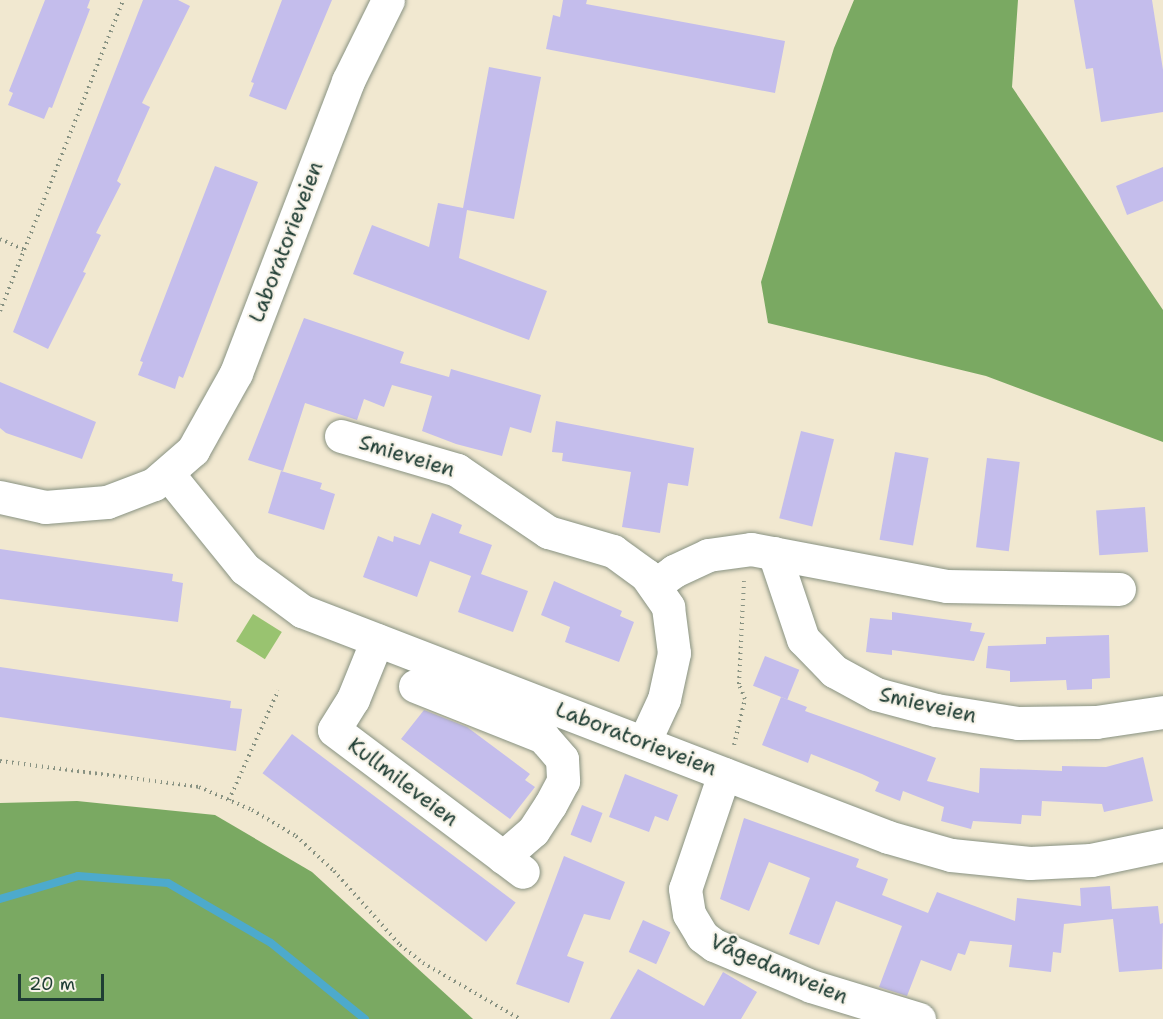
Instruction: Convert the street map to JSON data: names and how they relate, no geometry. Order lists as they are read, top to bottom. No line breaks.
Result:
{"streets":{"street":["Laboratorieveien","Smieveien","Kullmileveien","Vågedamveien"]},"crossings":[["Laboratorieveien","Smieveien"],["Laboratorieveien","Kullmileveien"],["Laboratorieveien","Vågedamveien"]],"scale_bar":"20 m"}
